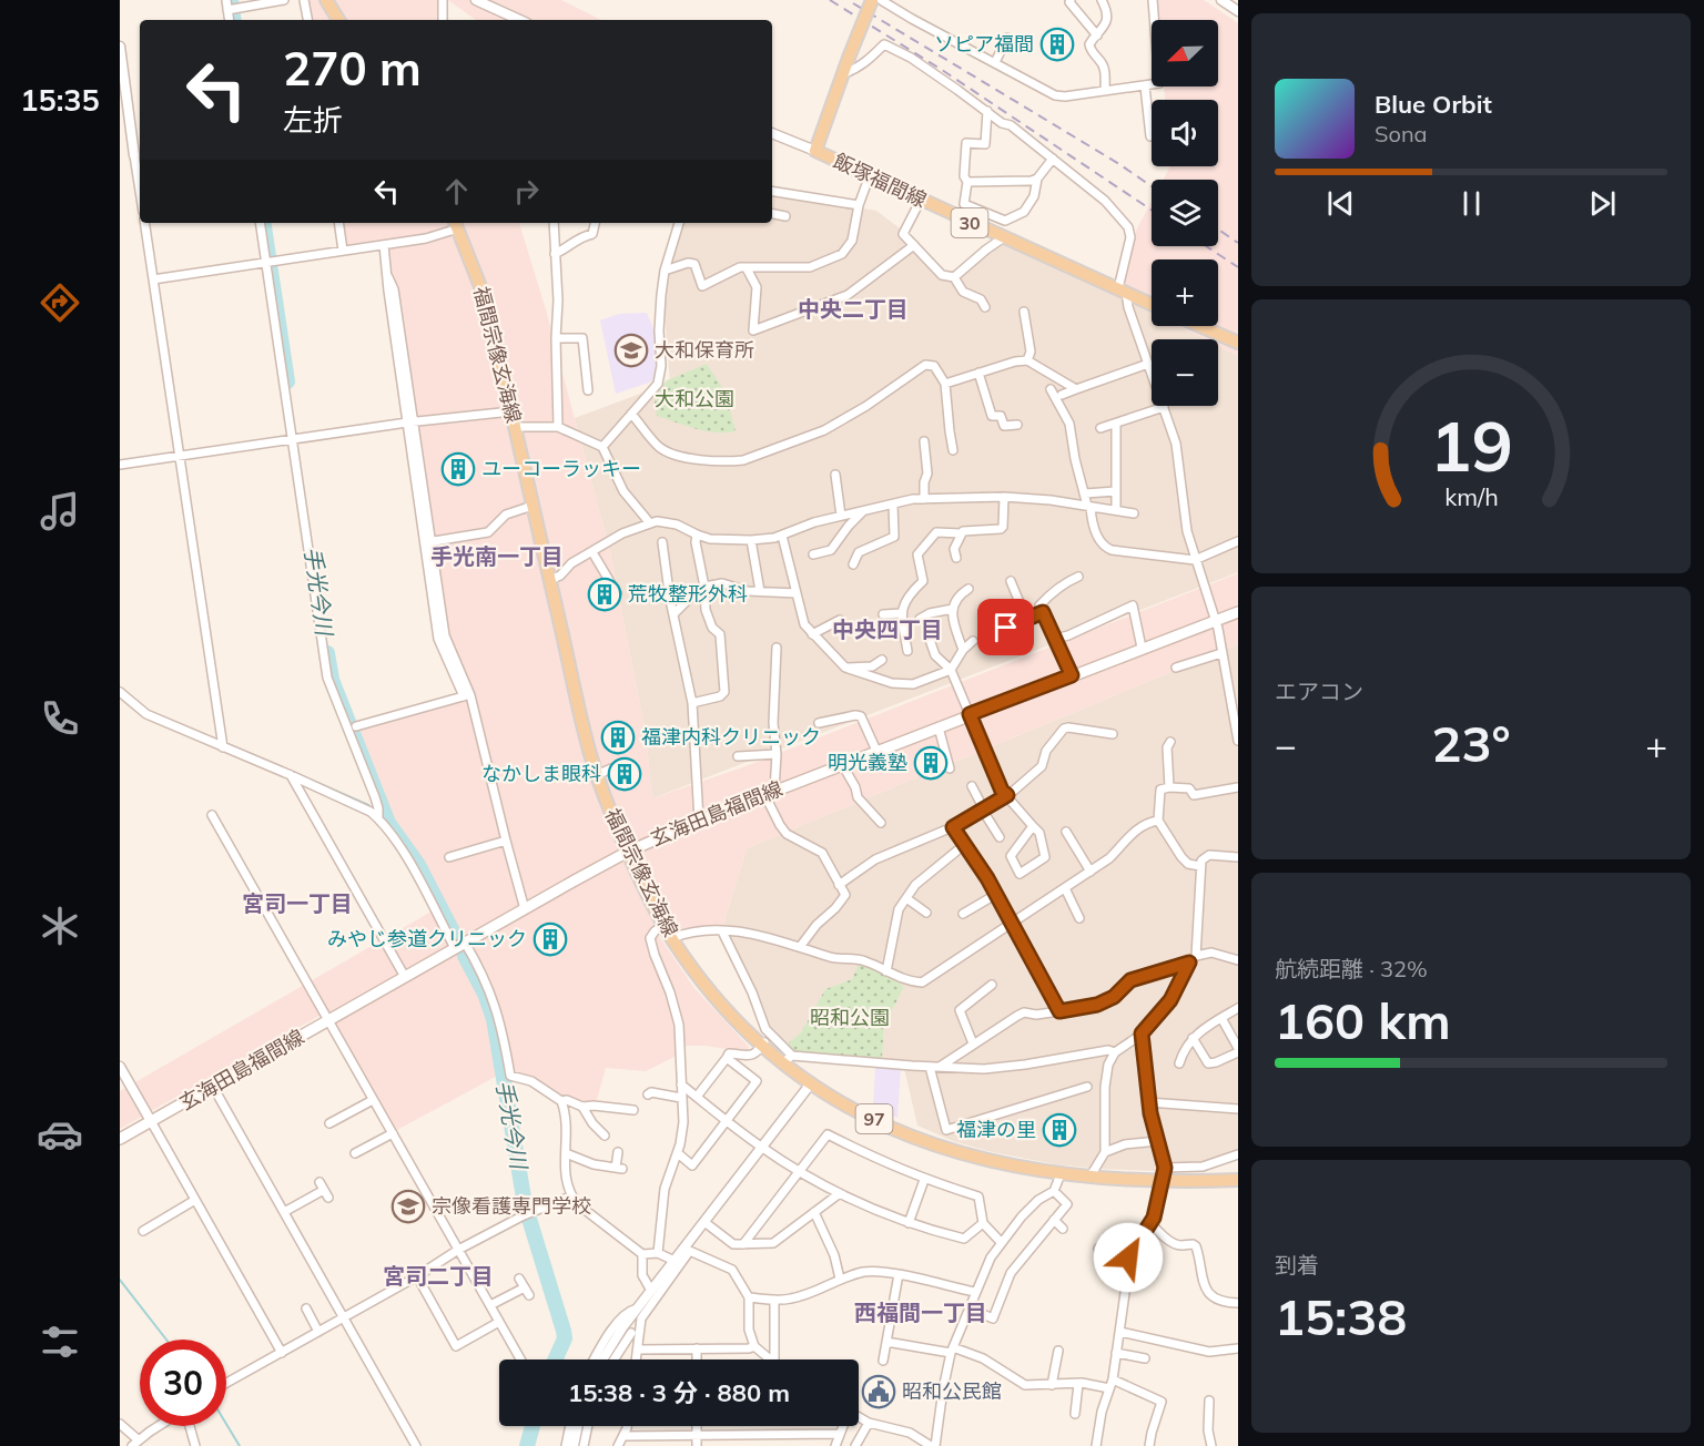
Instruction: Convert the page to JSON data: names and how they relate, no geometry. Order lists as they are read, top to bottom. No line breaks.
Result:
{"streets":{"main road":["飯塚福間線","30","福間宗像玄海線","玄海田島福間線","97"]},"crossings":[["福間宗像玄海線","玄海田島福間線"]],"districts":["中央二丁目","手光南一丁目","中央四丁目","宮司一丁目","宮司二丁目","西福間一丁目"],"water":["手光今川"],"parks":["大和公園","昭和公園"],"places":{"building":["ソピア福間","ユーコーラッキー","荒牧整形外科","福津内科クリニック","明光義塾","なかしま眼科","みやじ参道クリニック","福津の里"],"school or university":["大和保育所","宗像看護専門学校"],"public building":["昭和公民館"]},"north":"bottom left","page":{"tabs":"15:35","map_buttons":["+","−"],"turn":["270 m","左折"],"song":["Blue Orbit","Sona"],"tile":["エアコン",["航続距離 · 32%","160 km"],["到着","15:38"]],"heat":["−","23°","+"],"limit":"30","trip":"15:38 · 3 分 · 880 m","gauge":["19","km/h"]}}
